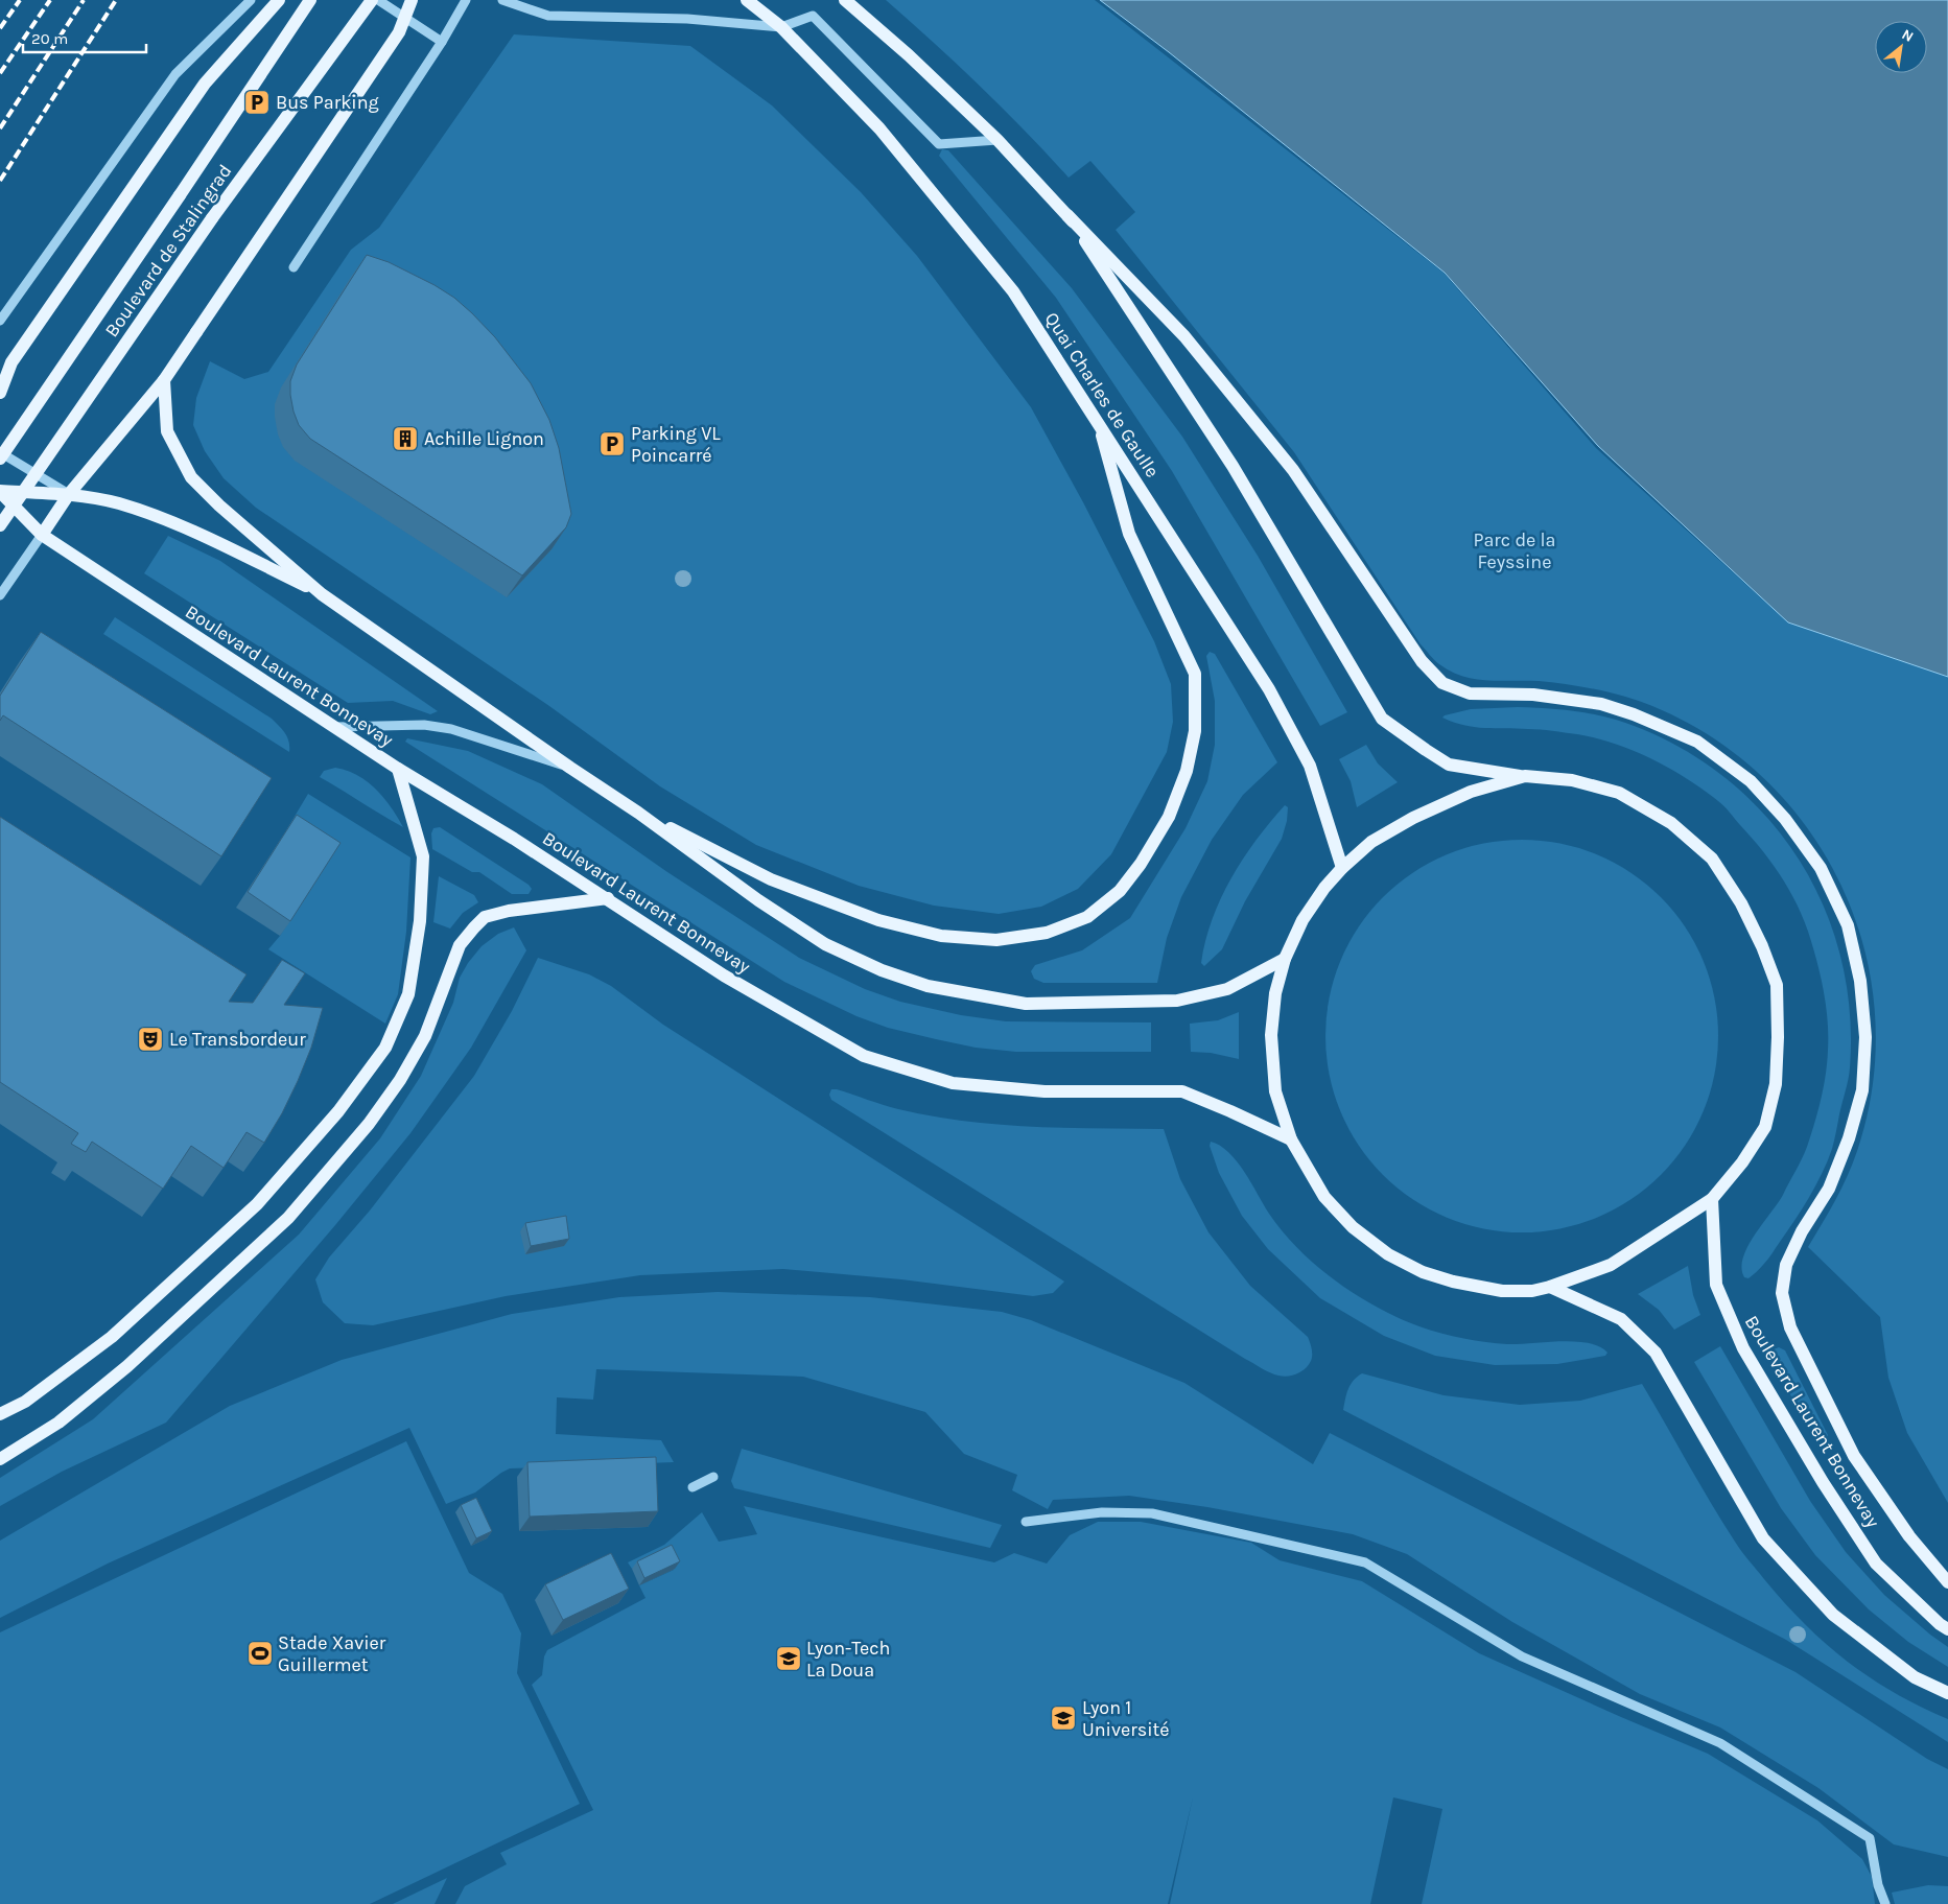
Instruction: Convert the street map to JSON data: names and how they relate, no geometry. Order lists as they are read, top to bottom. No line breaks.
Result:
{"streets":{"main road":["Boulevard de Stalingrad","Quai Charles de Gaulle","Boulevard Laurent Bonnevay"]},"parks":["Parc de la Feyssine"],"places":{"parking":["Bus Parking","Parking VL Poincarré"],"building":["Achille Lignon"],"theatre":["Le Transbordeur"],"sports":["Stade Xavier Guillermet"],"school or university":["Lyon-Tech La Doua","Lyon 1 Université"]},"scale_bar":"20 m","north":"top right"}
